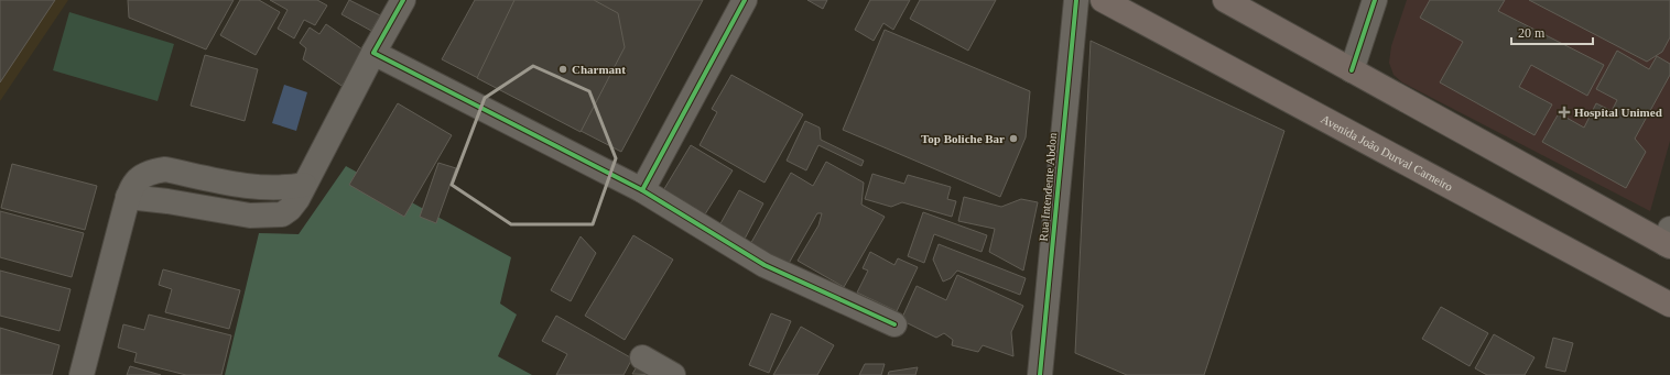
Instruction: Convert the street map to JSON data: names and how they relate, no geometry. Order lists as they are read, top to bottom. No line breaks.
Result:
{"streets":{"main road":["Avenida João Durval Carneiro"],"street":["Rua Intendente Abdon"]},"places":{"other":["Charmant","Top Boliche Bar"],"health":["Hospital Unimed"]},"scale_bar":"20 m"}
